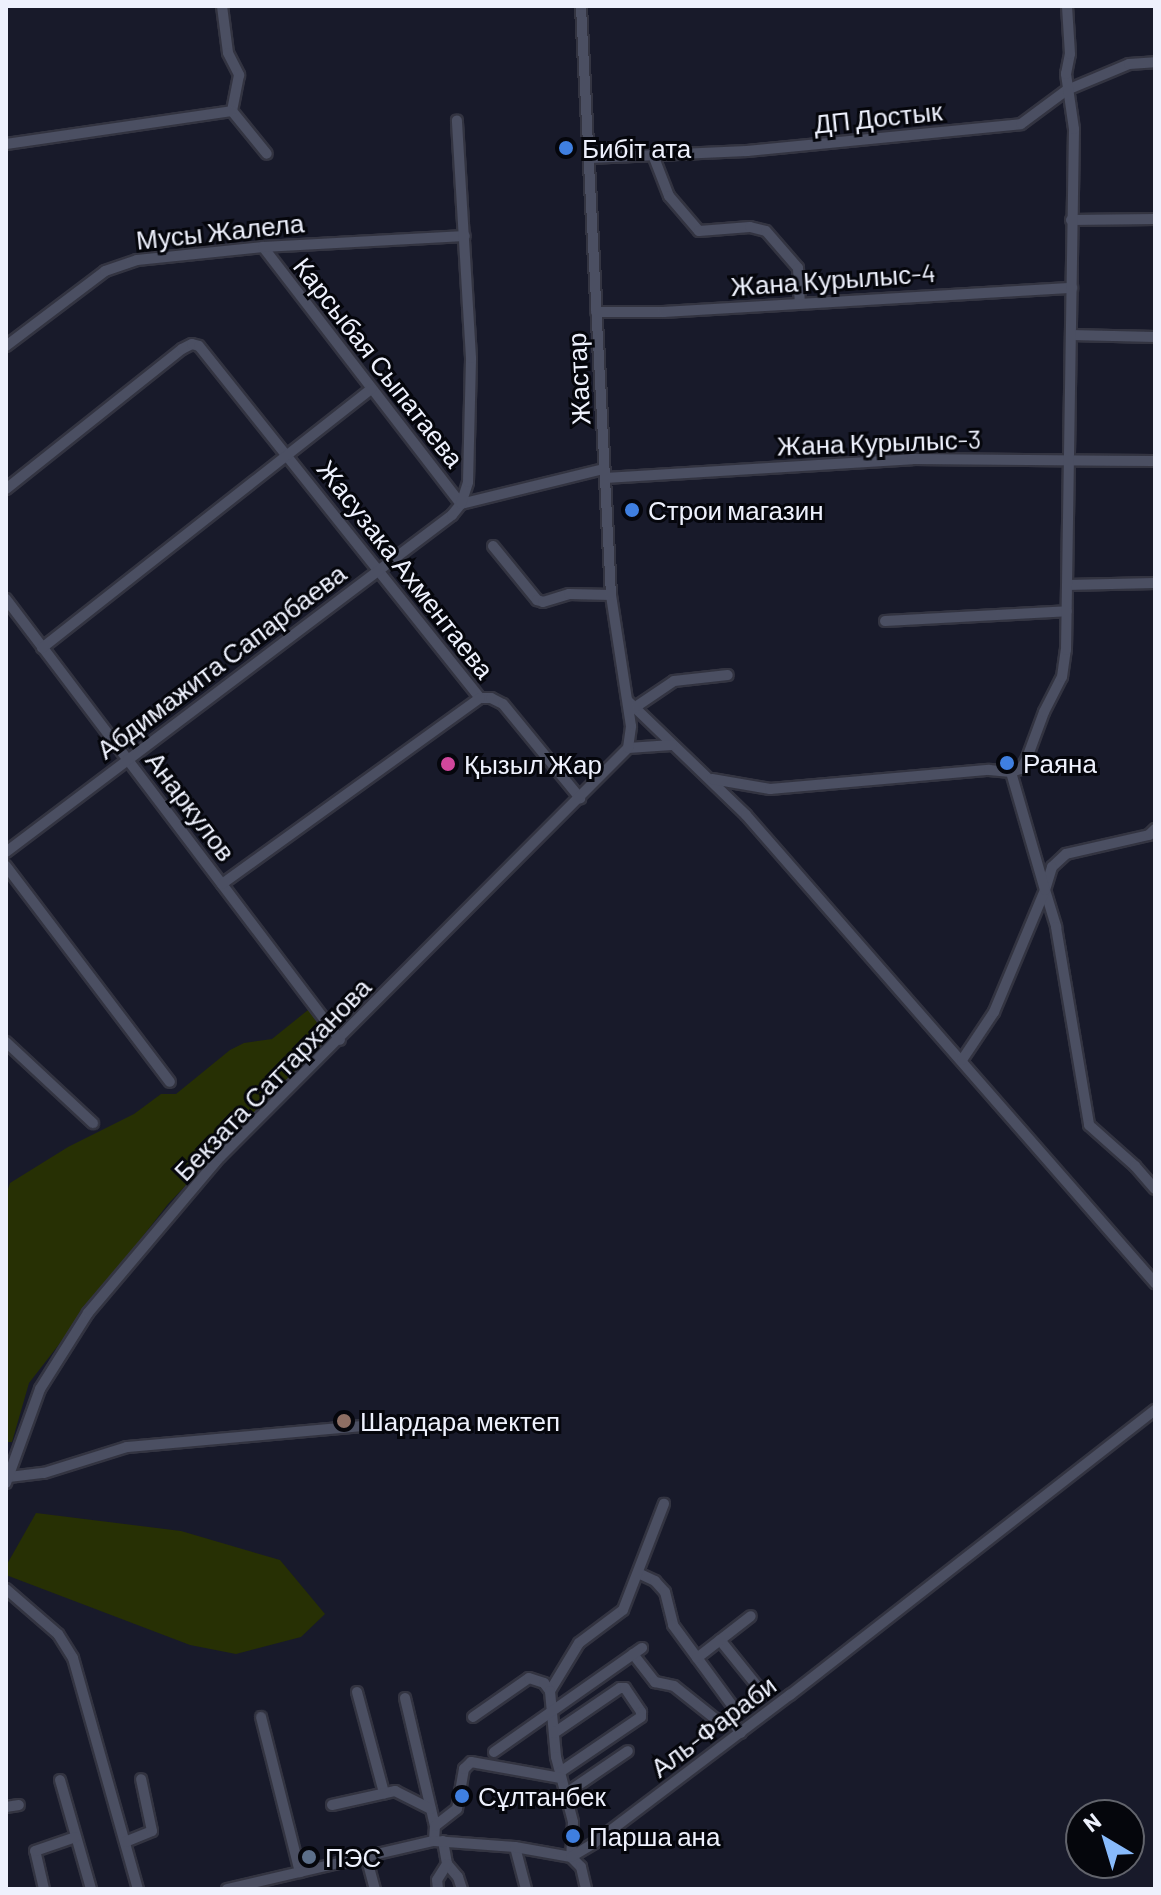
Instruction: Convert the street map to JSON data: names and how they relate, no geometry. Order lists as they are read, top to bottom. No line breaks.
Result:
{"streets":{"street":["ДП Достык","Мусы Жалела","Жана Курылыс-4","Карсыбая Сыпатаева","Жастар","Жана Курылыс-3","Жасузака Ахментаева","Абдимажита Сапарбаева","Анаркулов","Бекзата Саттарханова","Аль-Фараби"]},"crossings":[["ДП Достык","Жастар"],["Мусы Жалела","Карсыбая Сыпатаева"],["Жана Курылыс-4","Жастар"],["Карсыбая Сыпатаева","Абдимажита Сапарбаева"],["Жастар","Жана Курылыс-3"],["Жастар","Абдимажита Сапарбаева"],["Жастар","Бекзата Саттарханова"],["Жана Курылыс-3","Абдимажита Сапарбаева"],["Жасузака Ахментаева","Абдимажита Сапарбаева"],["Жасузака Ахментаева","Бекзата Саттарханова"],["Абдимажита Сапарбаева","Анаркулов"],["Анаркулов","Бекзата Саттарханова"]],"places":["Бибіт ата","Строи магазин","Раяна","Қызыл Жар","Шардара мектеп","Сұлтанбек","Парша ана","ПЭС"],"north":"top left"}
